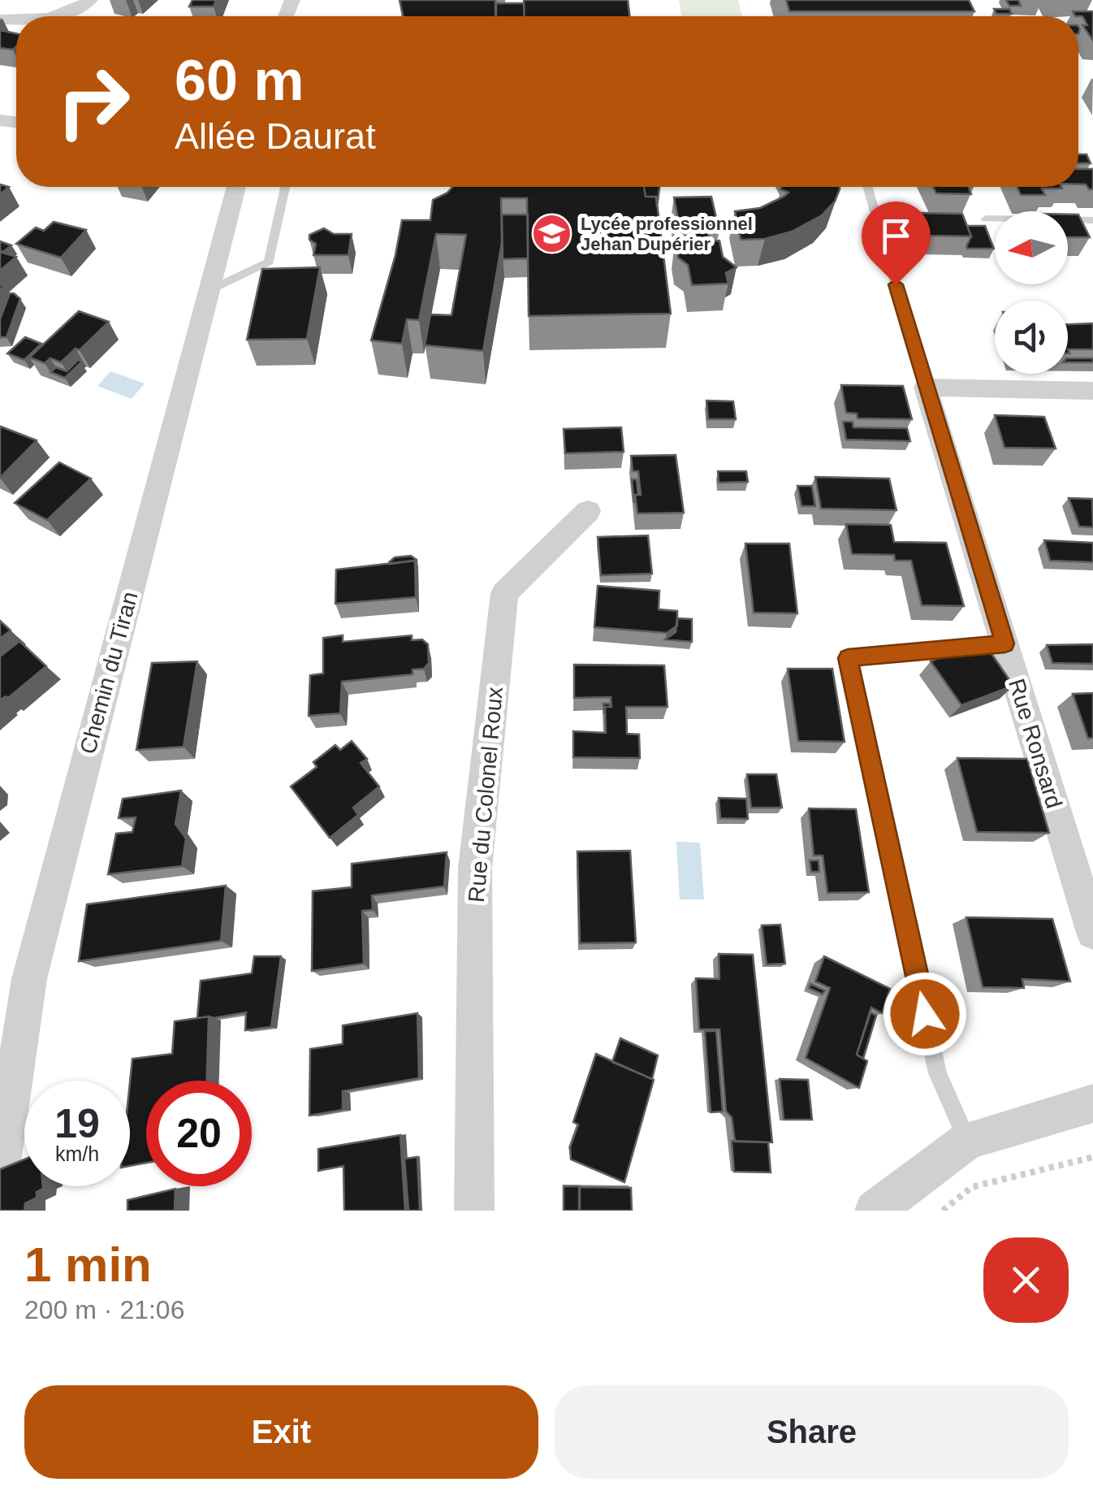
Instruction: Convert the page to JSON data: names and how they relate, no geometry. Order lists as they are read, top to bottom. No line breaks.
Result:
{"streets":{"street":["Chemin du Tiran","Rue Ronsard","Rue du Colonel Roux"]},"places":{"school or university":["Lycée professionnel Jehan Dupérier"]},"north":"left","page":{"turn":["60 m","Allée Daurat"],"speed":"19 km/h","limit":"20","heading":["1 min","200 m · 21:06"],"buttons":["Exit","Share"]}}
